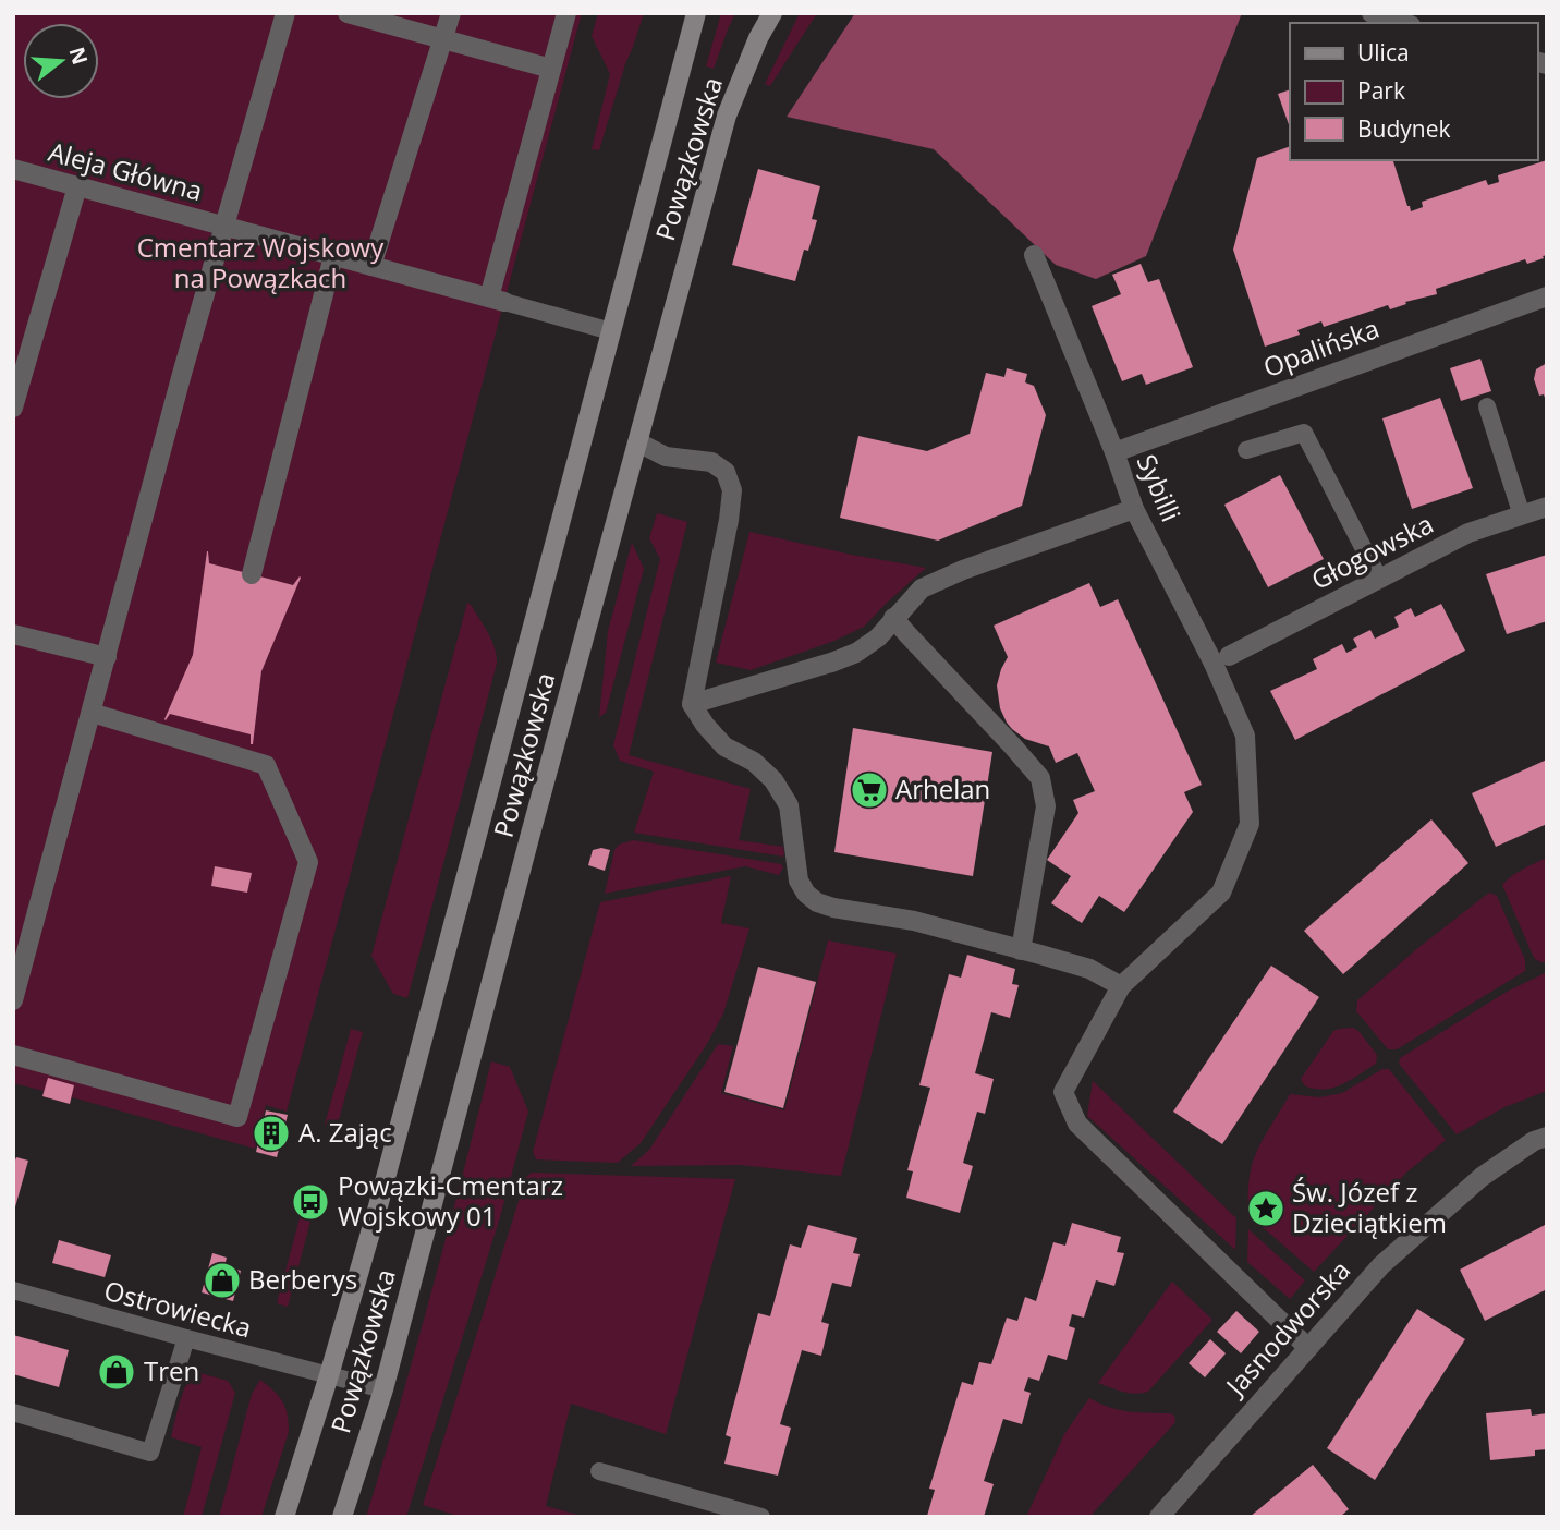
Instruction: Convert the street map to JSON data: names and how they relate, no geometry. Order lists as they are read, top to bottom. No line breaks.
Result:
{"streets":{"main road":["Powązkowska"],"street":["Aleja Główna","Opalińska","Sybilli","Głogowska","Jasnodworska"],"lane":["Ostrowiecka"]},"crossings":[["Powązkowska","Ostrowiecka"],["Opalińska","Sybilli"]],"parks":["Cmentarz Wojskowy na Powązkach"],"places":{"supermarket":["Arhelan"],"building":["A. Zając"],"bus stop":["Powązki-Cmentarz Wojskowy 01"],"place":["Św. Józef z Dzieciątkiem"],"shop":["Berberys","Tren"]},"legend":["Ulica","Park","Budynek"],"north":"right"}
